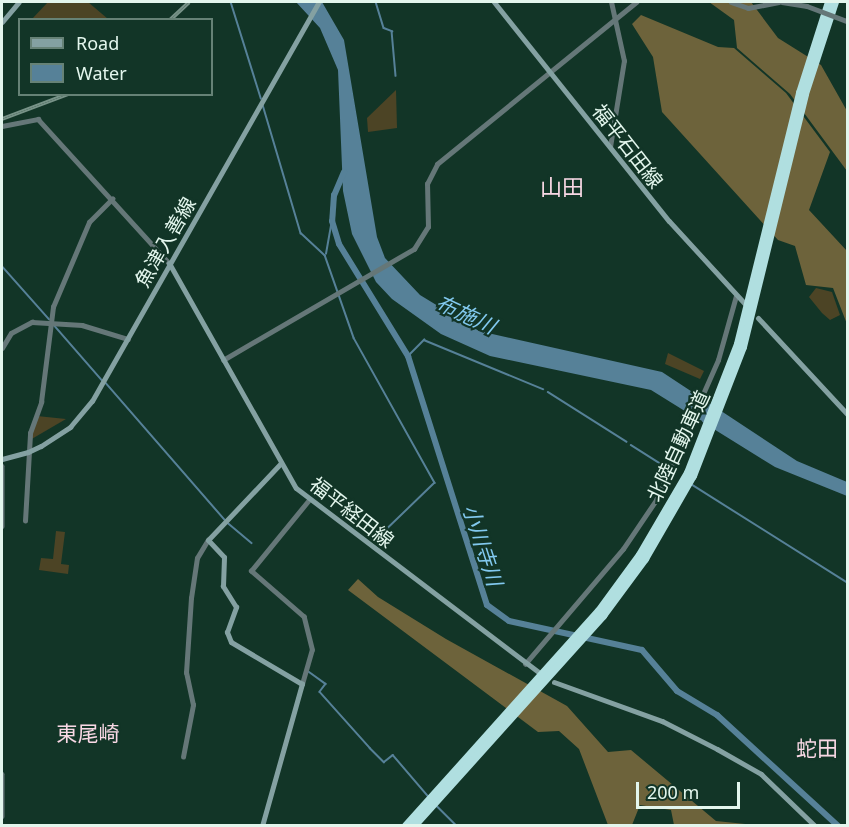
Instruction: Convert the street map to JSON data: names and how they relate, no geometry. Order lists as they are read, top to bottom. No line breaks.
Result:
{"streets":{"highway":["北陸自動車道"],"main road":["福平石田線","魚津入善線","福平経田線"]},"crossings":[["魚津入善線","福平経田線"]],"districts":["山田","東尾崎","蛇田"],"water":["布施川","小川寺川"],"legend":["Road","Water"],"scale_bar":"200 m"}
